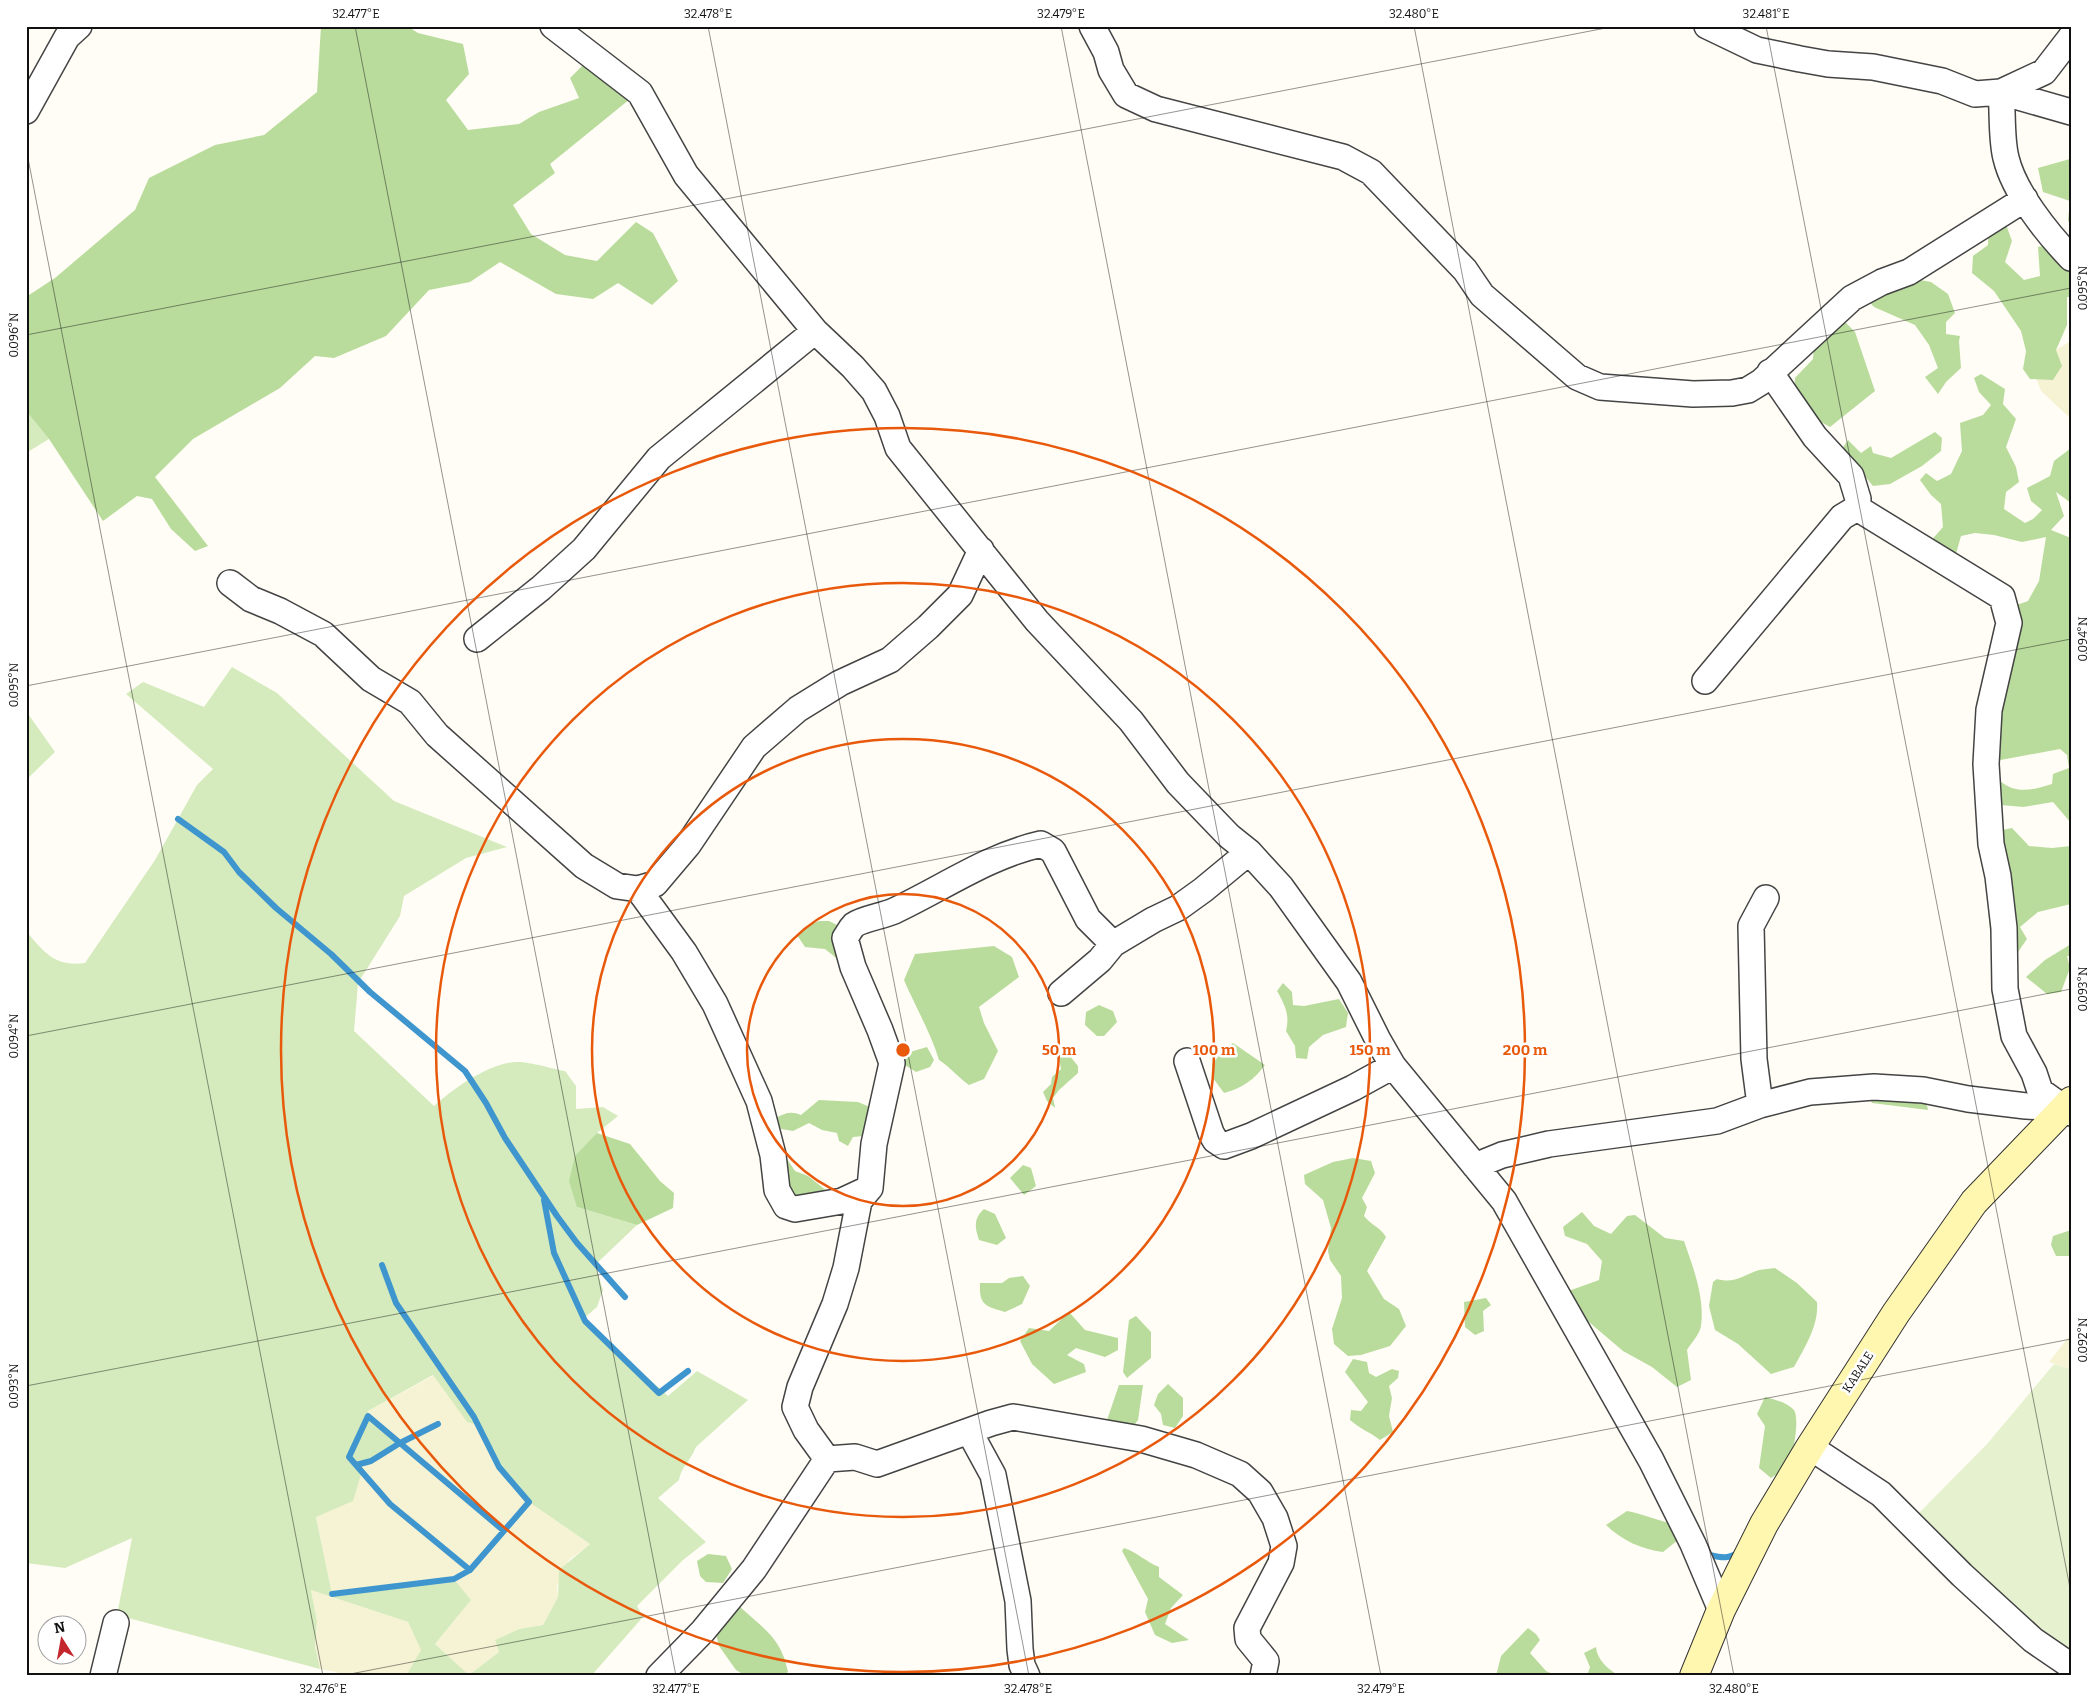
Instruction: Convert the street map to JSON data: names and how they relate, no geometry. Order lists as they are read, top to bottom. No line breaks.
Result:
{"streets":{"street":["KABALE"]},"north":"top","coordinates":["32.477°E","32.478°E","32.479°E","32.480°E","32.481°E","0.095°N","0.096°N","0.094°N","0.093°N","0.092°N","32.476°E"],"rings":["50 m","100 m","150 m","200 m"]}
